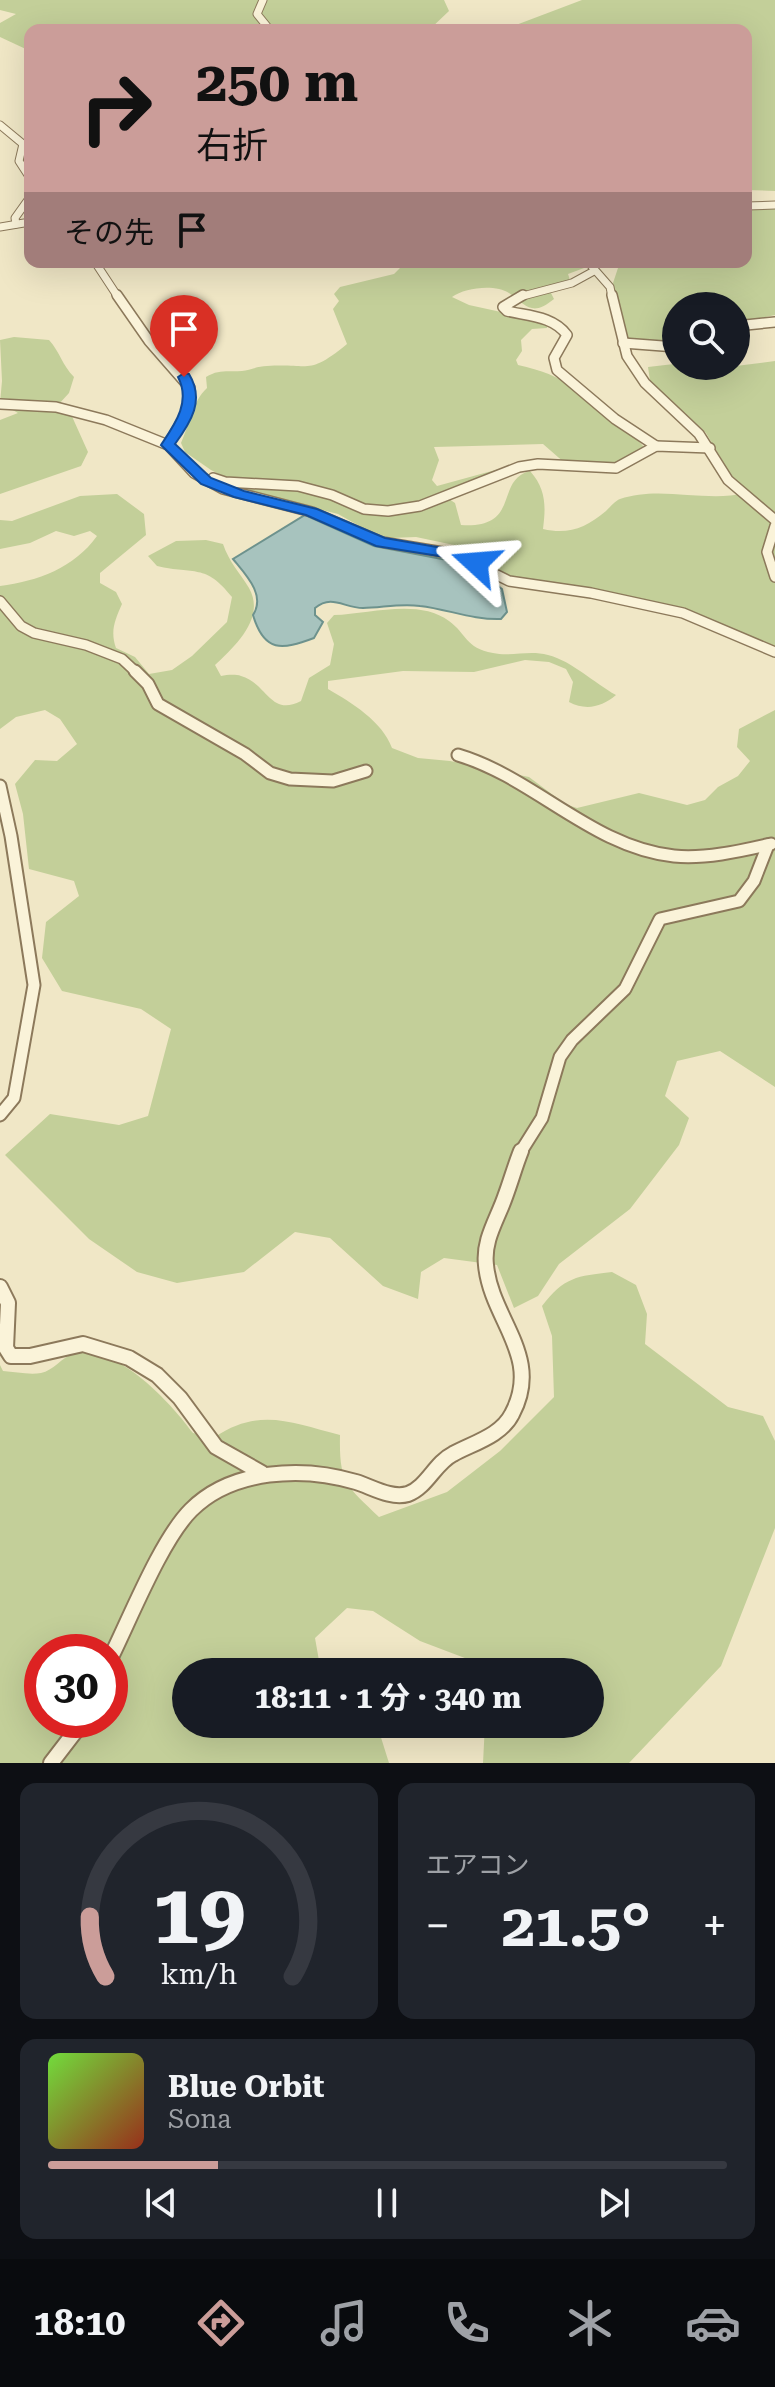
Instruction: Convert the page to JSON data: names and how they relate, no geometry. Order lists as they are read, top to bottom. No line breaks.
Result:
{"page":{"turn":["250 m","右折"],"then":"その先","limit":"30","trip":"18:11 · 1 分 · 340 m","tile":"エアコン","heat":["−","21.5°","+"],"song":["Blue Orbit","Sona"],"tabs":"18:10","gauge":["19","km/h"]}}
